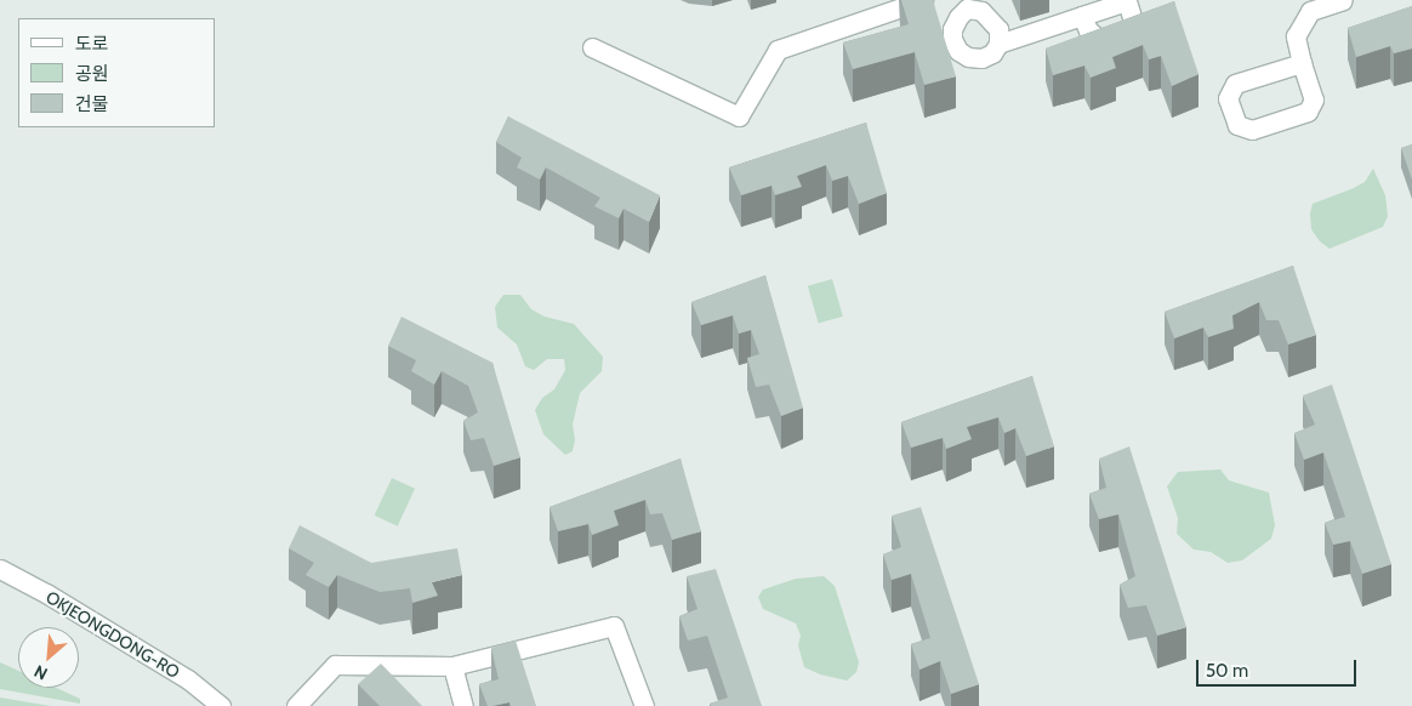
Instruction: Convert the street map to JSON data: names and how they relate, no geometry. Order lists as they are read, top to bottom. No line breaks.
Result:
{"streets":{"street":["OKJEONGDONG-RO"]},"legend":["도로","공원","건물"],"scale_bar":"50 m","north":"bottom left"}
